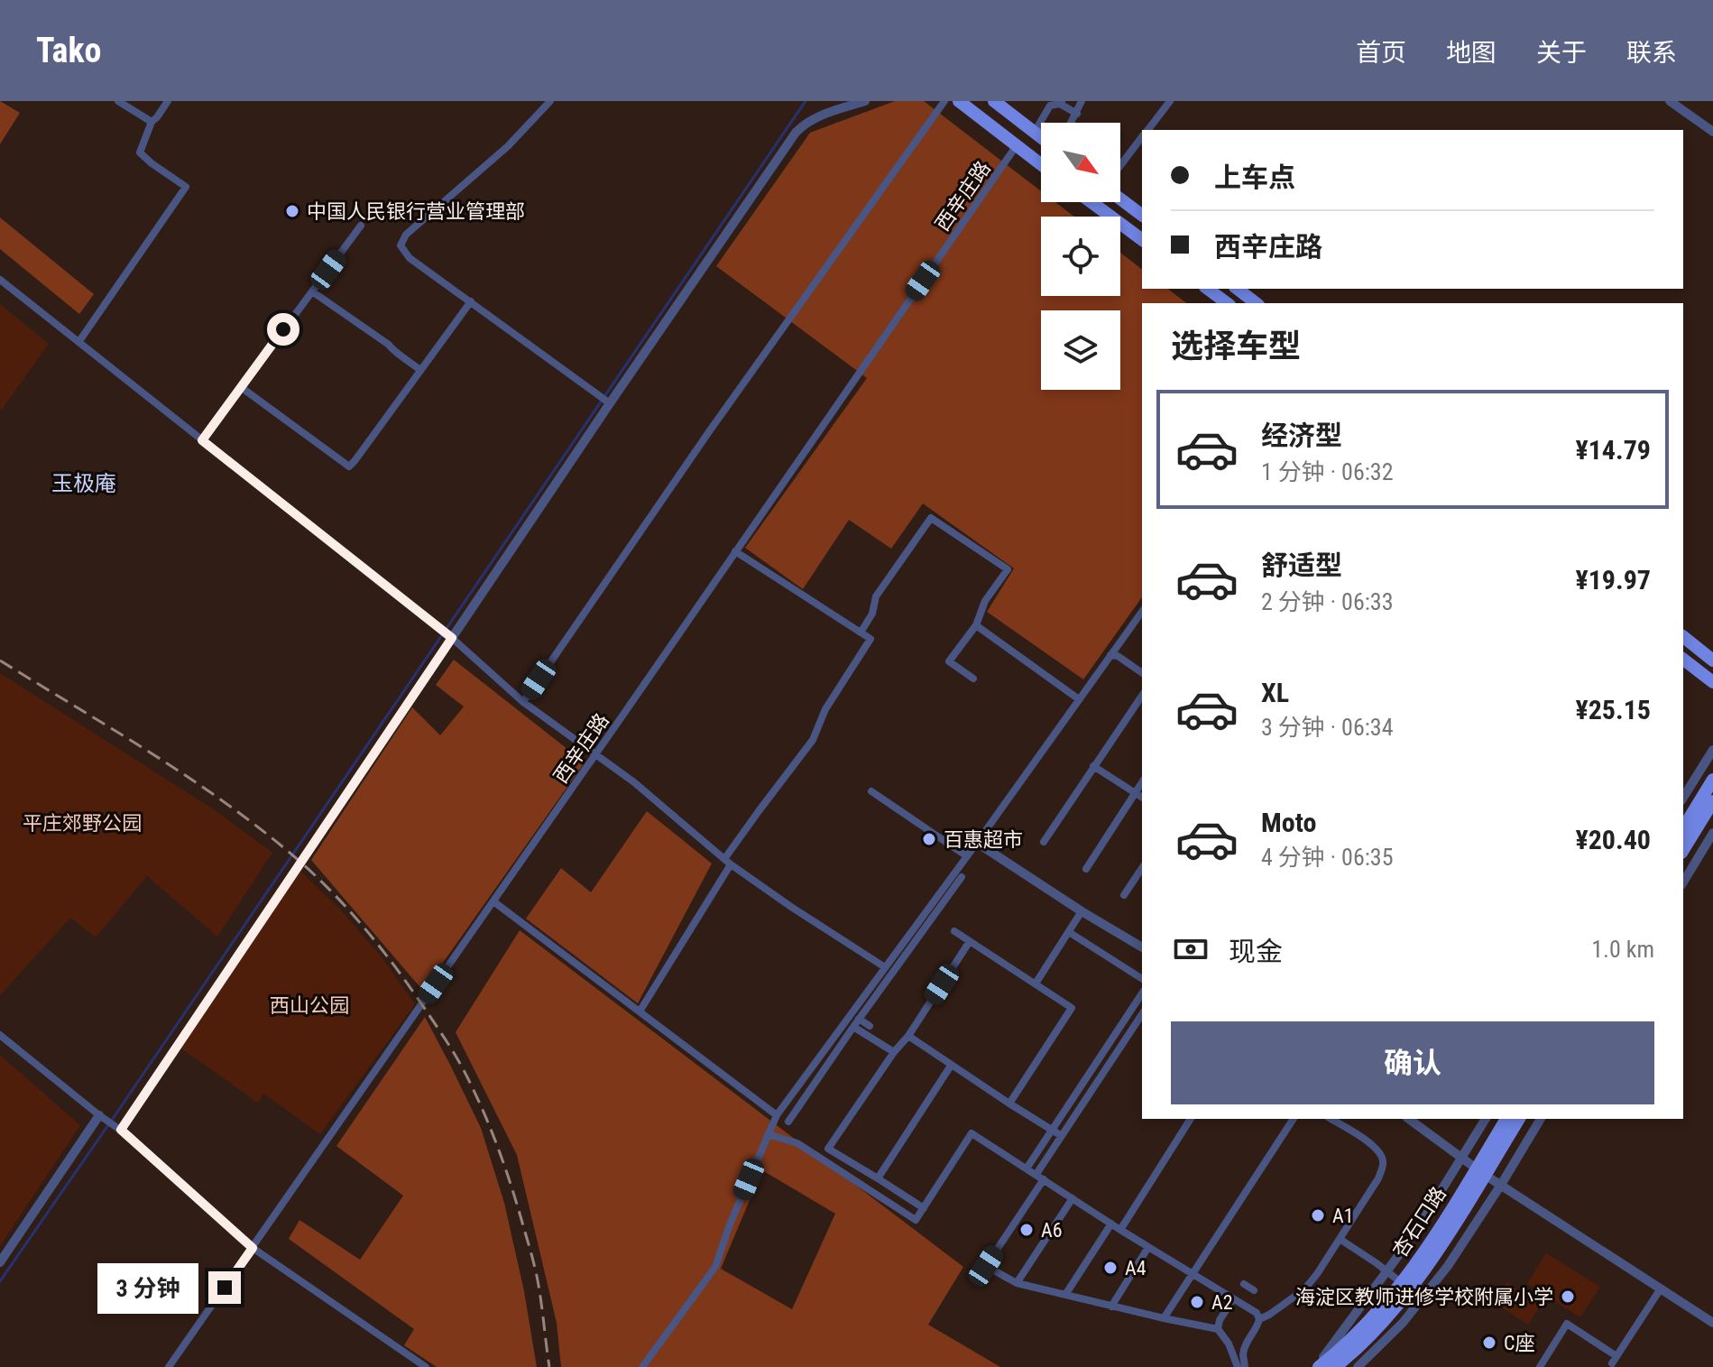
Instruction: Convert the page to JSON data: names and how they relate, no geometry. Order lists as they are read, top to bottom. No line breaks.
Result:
{"streets":{"main road":["杏石口路"],"street":["西辛庄路"]},"districts":["玉极庵"],"parks":["平庄郊野公园","西山公园"],"places":["中国人民银行营业管理部","百惠超市","A1","A6","A4","海淀区教师进修学校附属小学","A2","C座"],"north":"bottom right","page":{"header":"Tako","nav":["首页","地图","关于","联系"],"banner":["上车点","西辛庄路"],"heading":"选择车型","list":[{"name":"经济型","note":"1 分钟 · 06:32","value":"¥14.79"},{"name":"舒适型","note":"2 分钟 · 06:33","value":"¥19.97"},{"name":"XL","note":"3 分钟 · 06:34","value":"¥25.15"},{"name":"Moto","note":"4 分钟 · 06:35","value":"¥20.40"}],"pay":["现金","1.0 km"],"buttons":"确认","bubble":"3 分钟"}}
